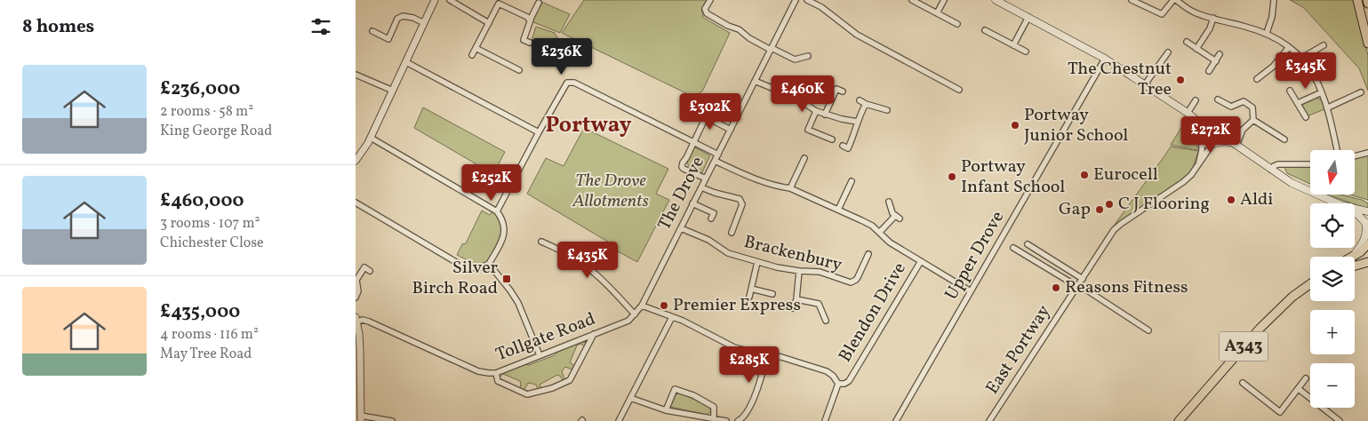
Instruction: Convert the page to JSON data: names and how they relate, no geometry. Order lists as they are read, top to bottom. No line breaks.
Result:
{"streets":{"main road":["A343"],"street":["The Drove","Brackenbury","Upper Drove","Blendon Drive","Tollgate Road","East Portway"]},"crossings":[["The Drove","Brackenbury"],["The Drove","Tollgate Road"]],"districts":["Portway"],"parks":["The Drove Allotments"],"places":{"other":["The Chestnut Tree","Portway Junior School","Eurocell","Portway Infant School","Aldi","C J Flooring","Gap","Reasons Fitness","Premier Express"],"transit":["Silver Birch Road"]},"north":"bottom","page":{"heading":"8 homes","price":["£236K","£345K","£460K","£302K","£272K","£252K","£435K","£285K"],"list":[{"name":"£236,000","note":"2 rooms · 58 m² · King George Road"},{"name":"£460,000","note":"3 rooms · 107 m² · Chichester Close"},{"name":"£435,000","note":"4 rooms · 116 m² · May Tree Road"}],"map_buttons":["+","−"]}}
